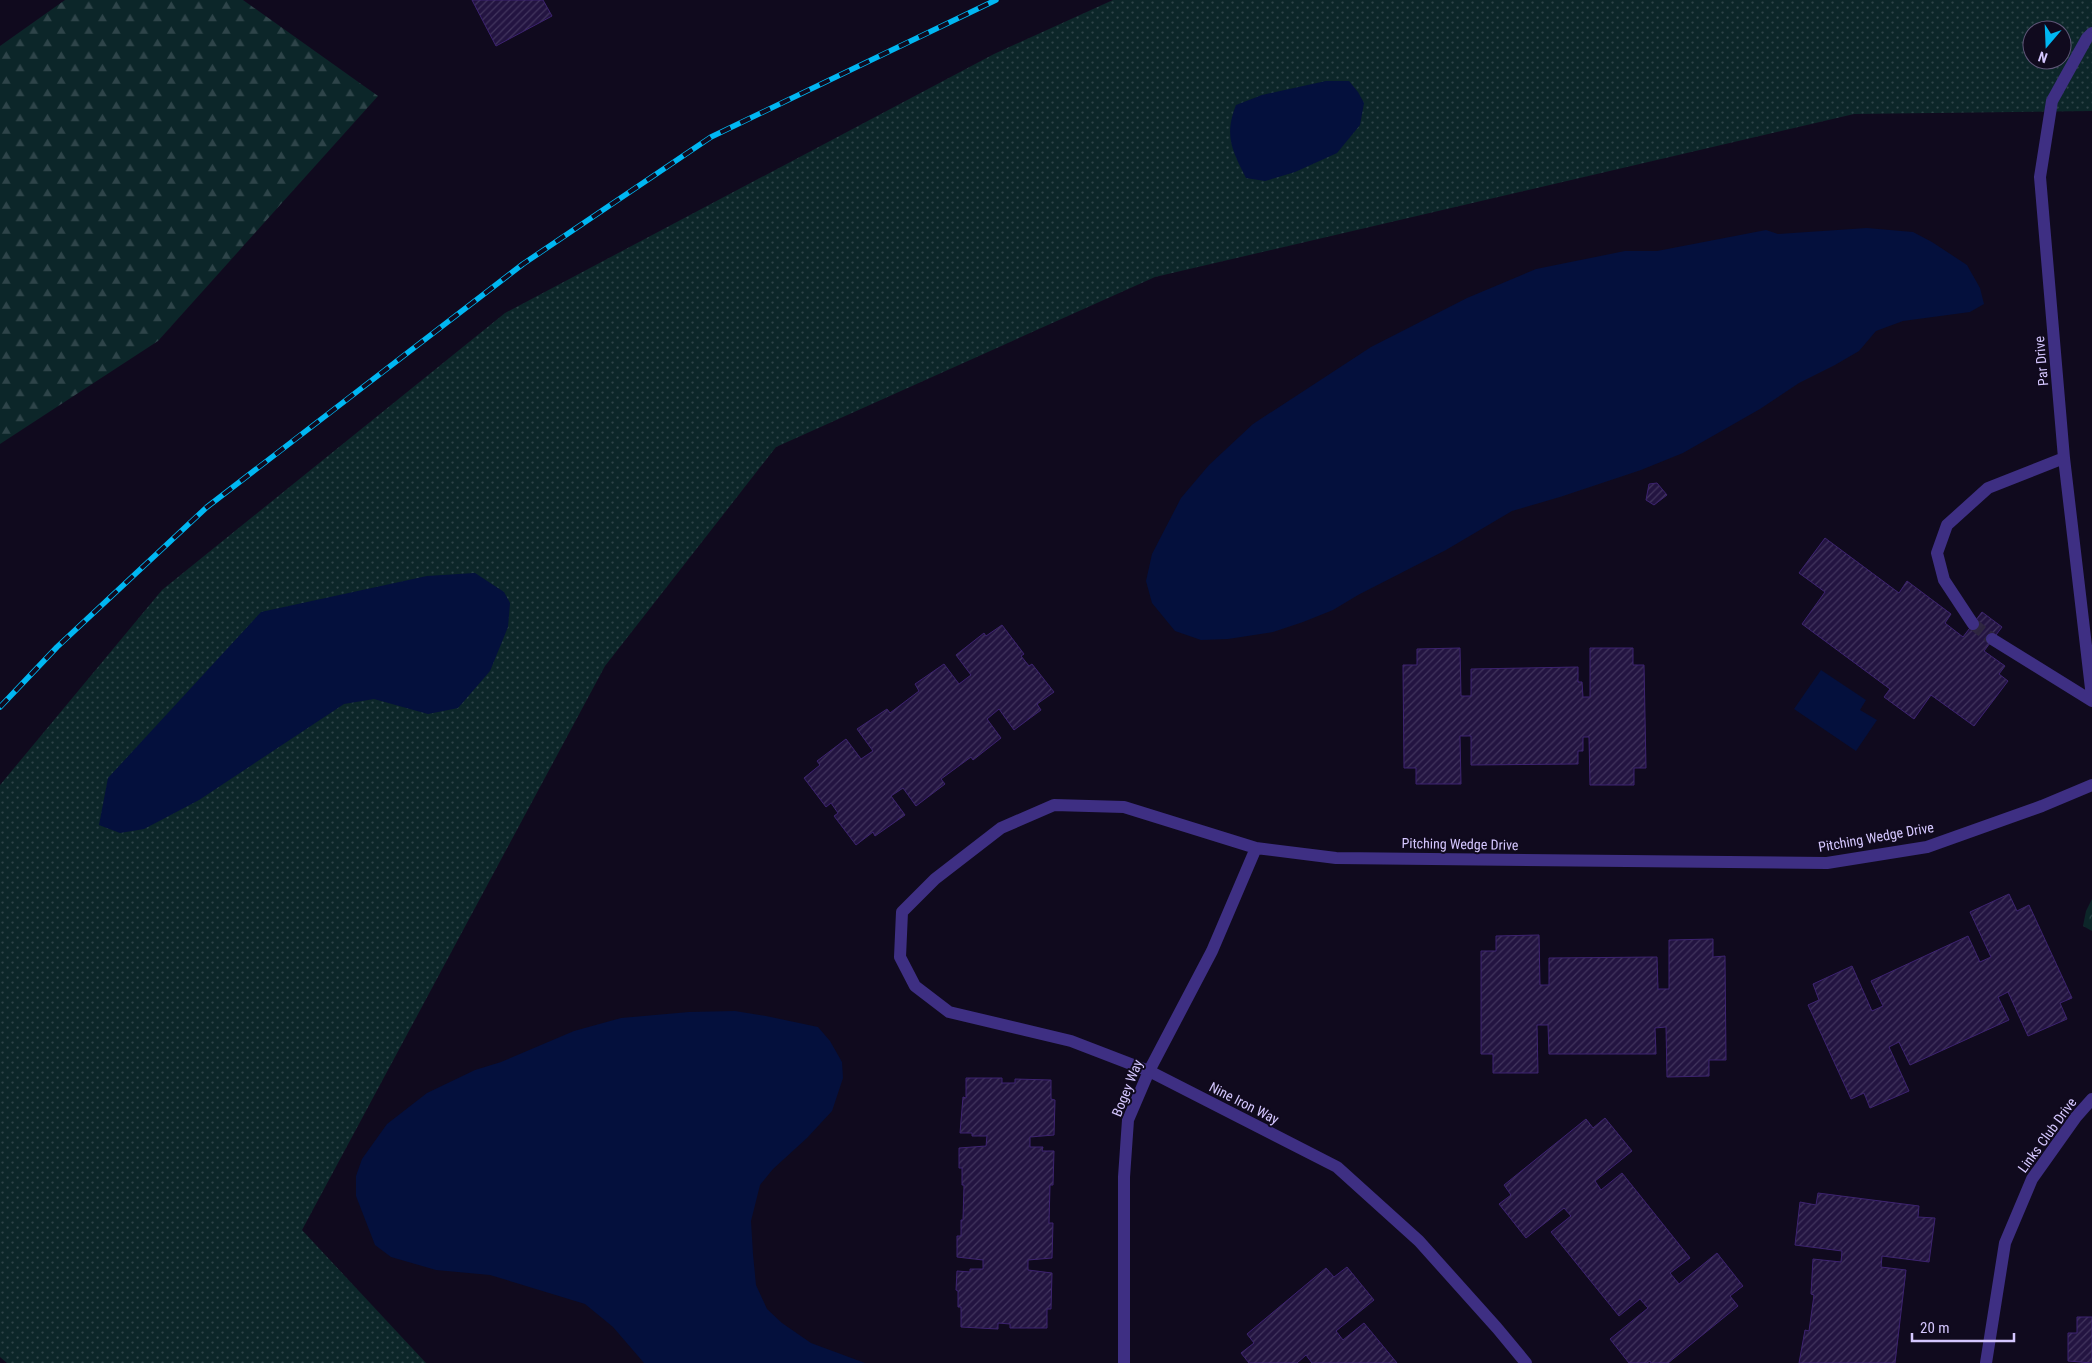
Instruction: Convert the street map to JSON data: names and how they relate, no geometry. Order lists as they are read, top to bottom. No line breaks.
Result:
{"streets":{"street":["Par Drive","Pitching Wedge Drive","Bogey Way","Nine Iron Way","Links Club Drive"]},"crossings":[["Pitching Wedge Drive","Bogey Way"],["Pitching Wedge Drive","Nine Iron Way"],["Bogey Way","Nine Iron Way"]],"scale_bar":"20 m","north":"bottom"}
